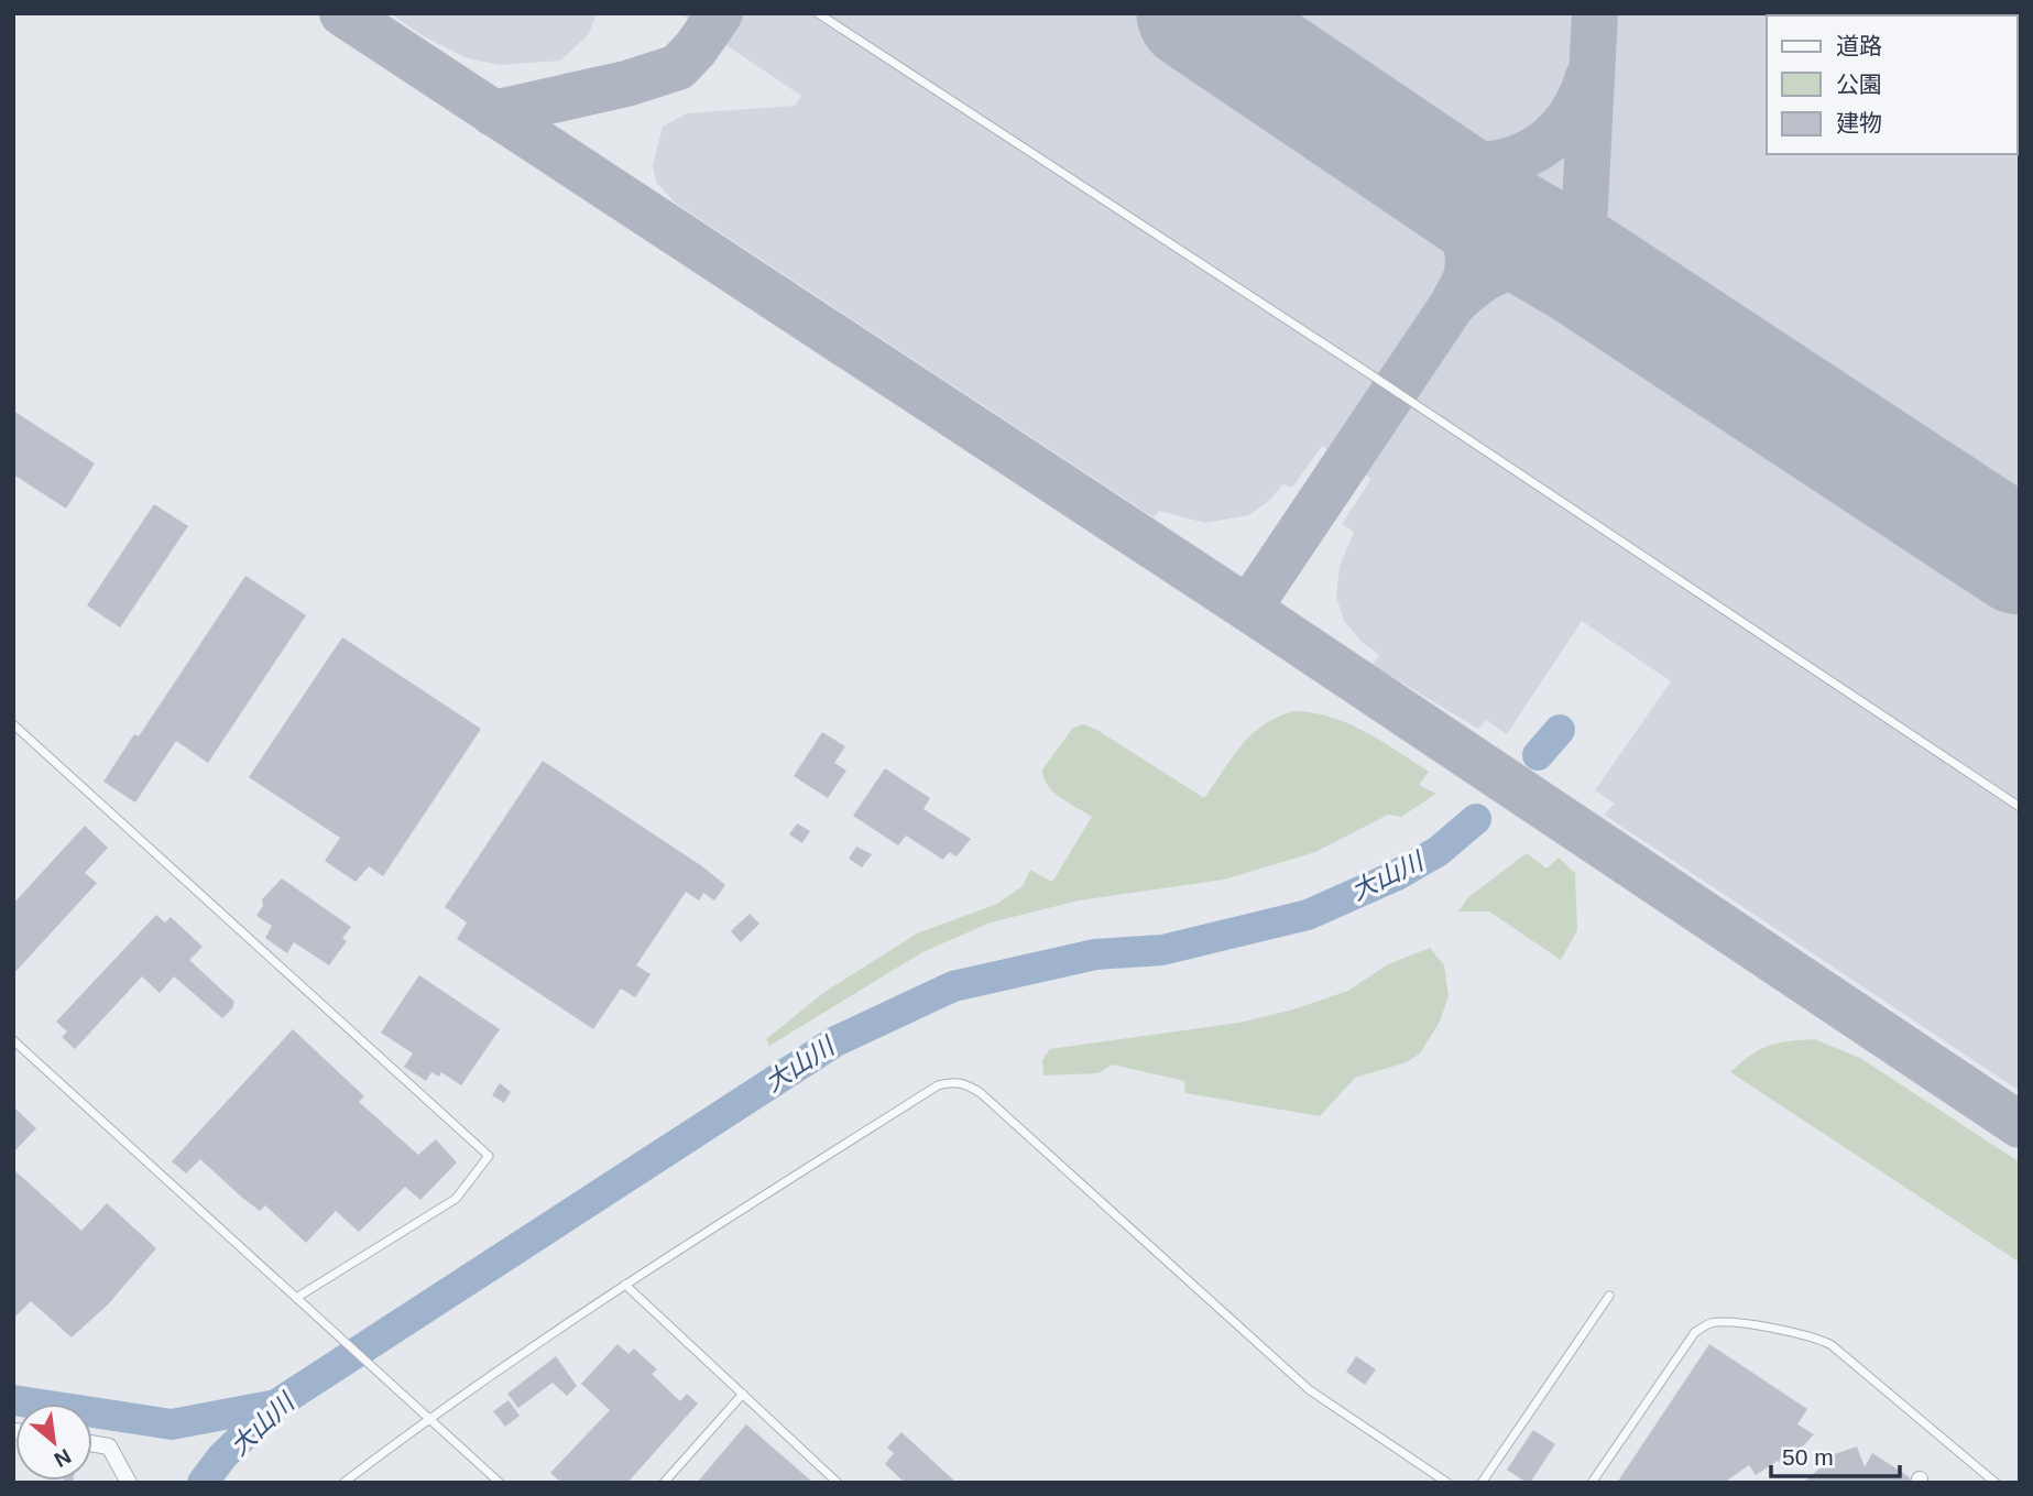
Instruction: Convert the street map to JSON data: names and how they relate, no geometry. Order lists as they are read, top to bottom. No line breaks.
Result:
{"water":["大山川"],"legend":["道路","公園","建物"],"scale_bar":"50 m","north":"bottom right"}
